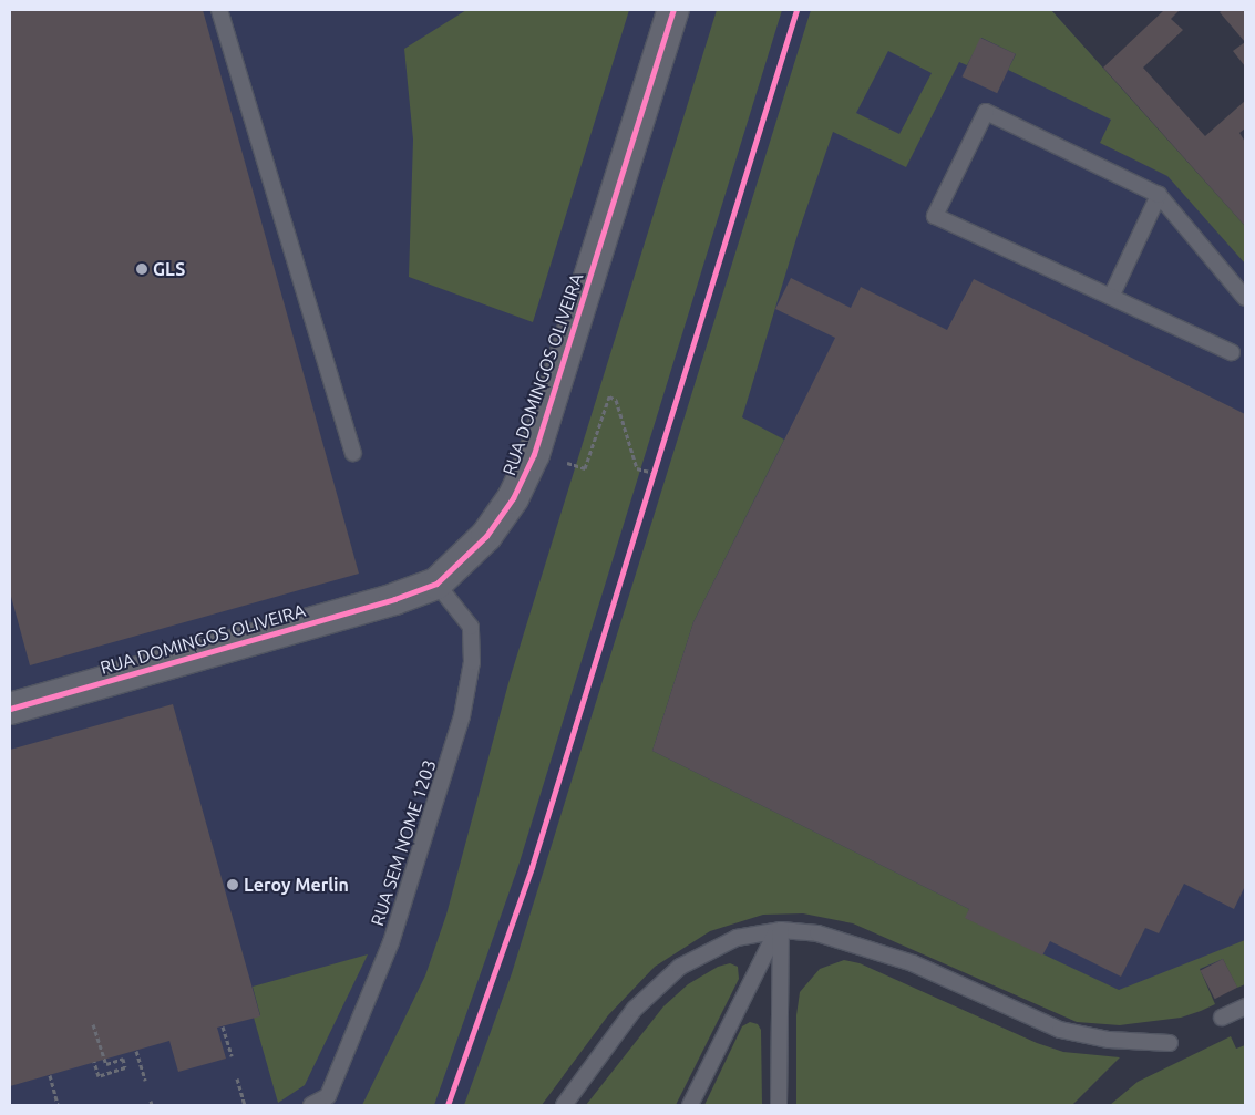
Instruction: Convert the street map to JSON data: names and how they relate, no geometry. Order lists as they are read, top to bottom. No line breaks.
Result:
{"streets":{"street":["RUA DOMINGOS OLIVEIRA"],"lane":["RUA SEM NOME 1203"]},"crossings":[["RUA DOMINGOS OLIVEIRA","RUA SEM NOME 1203"]],"places":["GLS","Leroy Merlin"]}
